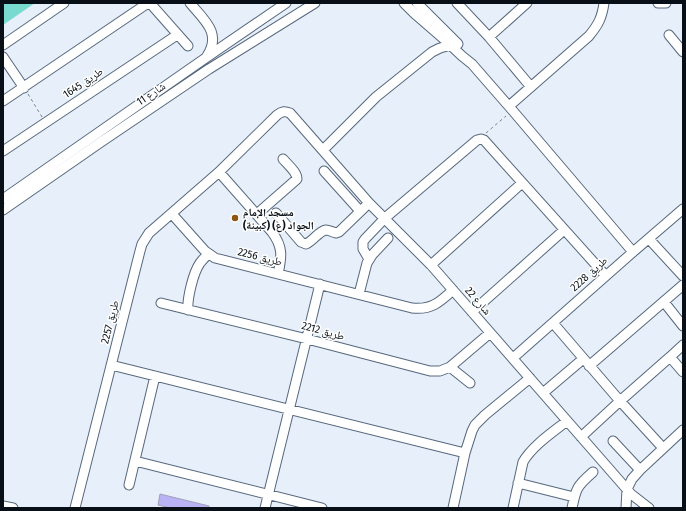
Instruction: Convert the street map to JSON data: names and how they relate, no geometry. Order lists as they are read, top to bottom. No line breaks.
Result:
{"streets":{"street":["طريق 1645","شارع 11","طريق 2256","طريق 2228","شارع 22","طريق 2257","طريق 2212"]},"crossings":[["طريق 2256","شارع 22"],["طريق 2256","طريق 2257"],["طريق 2228","شارع 22"],["شارع 22","طريق 2257"],["شارع 22","طريق 2212"]],"places":["مسجد الإمام الجواد (ع) (كبينة)"]}
